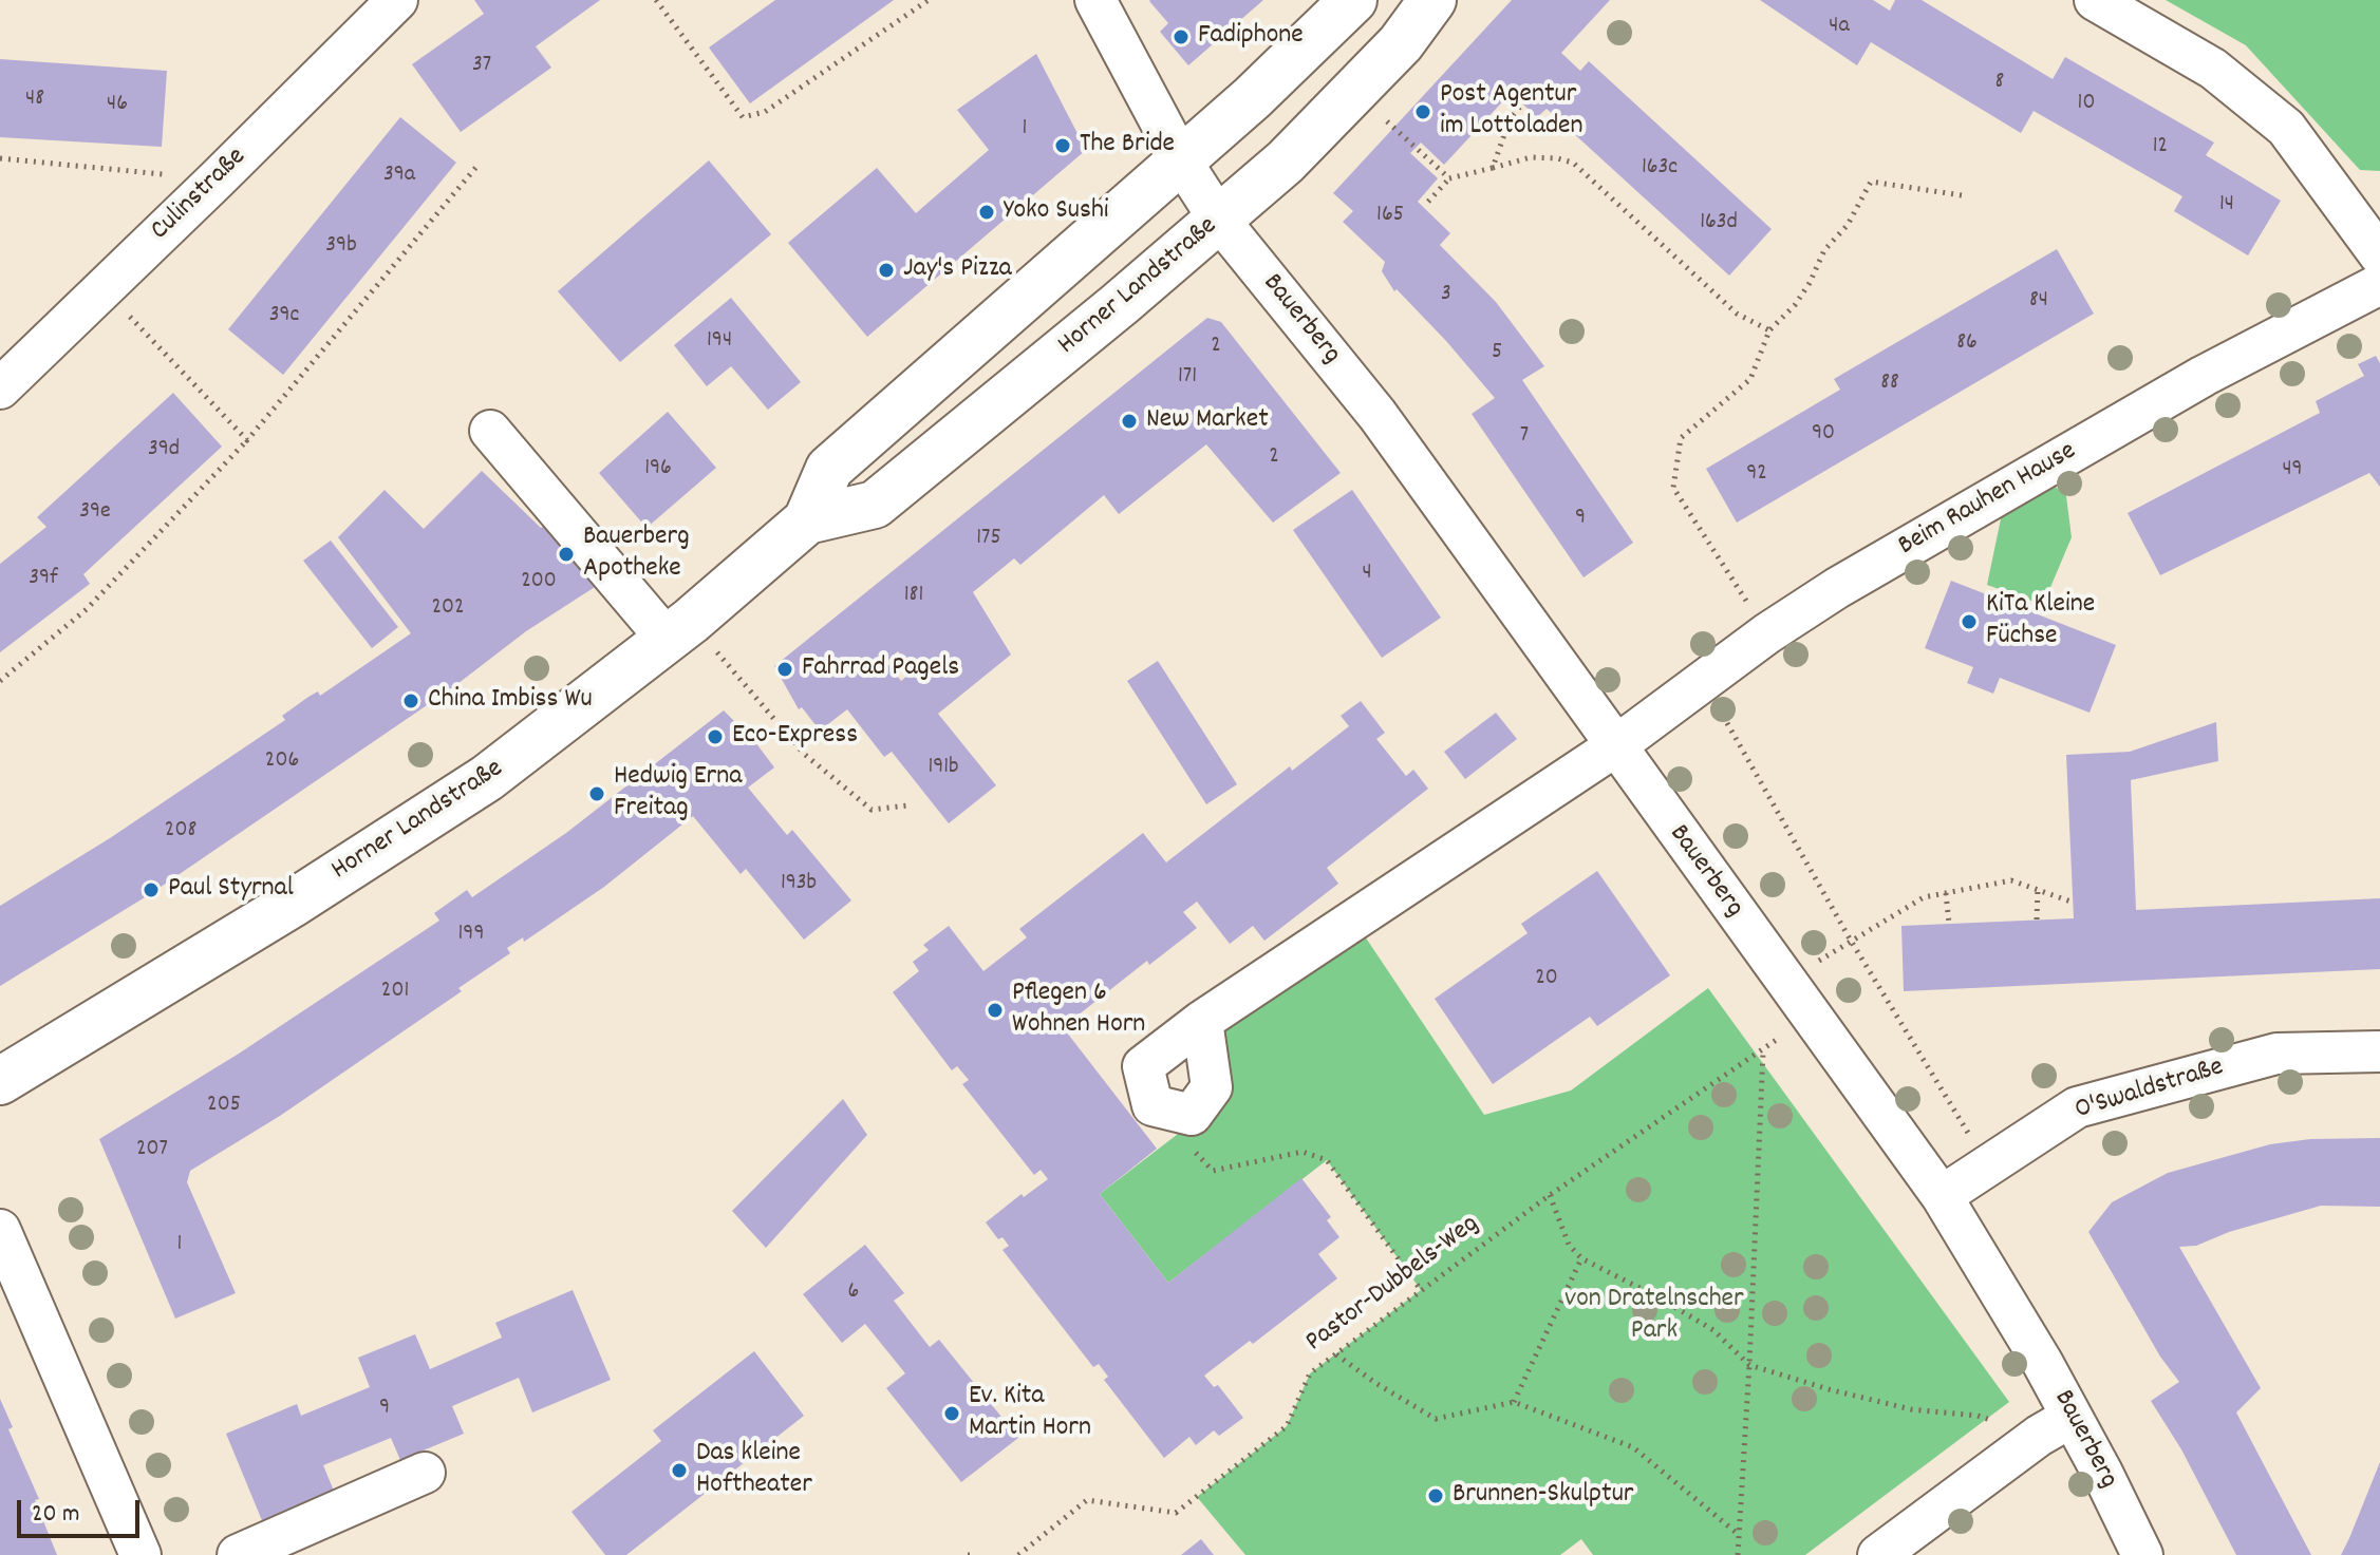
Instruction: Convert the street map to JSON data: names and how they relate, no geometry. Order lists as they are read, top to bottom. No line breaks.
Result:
{"streets":{"main road":["Horner Landstraße"],"street":["Culinstraße","Bauerberg","Beim Rauhen Hause","O'Swaldstraße"],"path":["Pastor-Dubbels-Weg"]},"crossings":[["Horner Landstraße","Bauerberg"],["Bauerberg","Beim Rauhen Hause"],["Bauerberg","O'Swaldstraße"],["Bauerberg","Pastor-Dubbels-Weg"]],"parks":["von Dratelnscher Park"],"places":["Fadiphone","Post Agentur im Lottoladen","The Bride","Yoko Sushi","Jay's Pizza","New Market","Bauerberg Apotheke","KiTa Kleine Füchse","Fahrrad Pagels","China Imbiss Wu","Eco-Express","Hedwig Erna Freitag","Paul Styrnal","Pflegen 6 Wohnen Horn","Ev. Kita Martin Horn","Das kleine Hoftheater","Brunnen-Skulptur"],"house_numbers":["4a","37","8","48","10","46","1","12","163c","39a","14","165","163d","39b","3","84","39c","194","86","2","5","171","88","90","7","39d","2","196","49","92","39e","9","175","4","39f","200","181","202","206","191b","208","193b","199","20","201","205","207","1","6","9"],"scale_bar":"20 m"}
